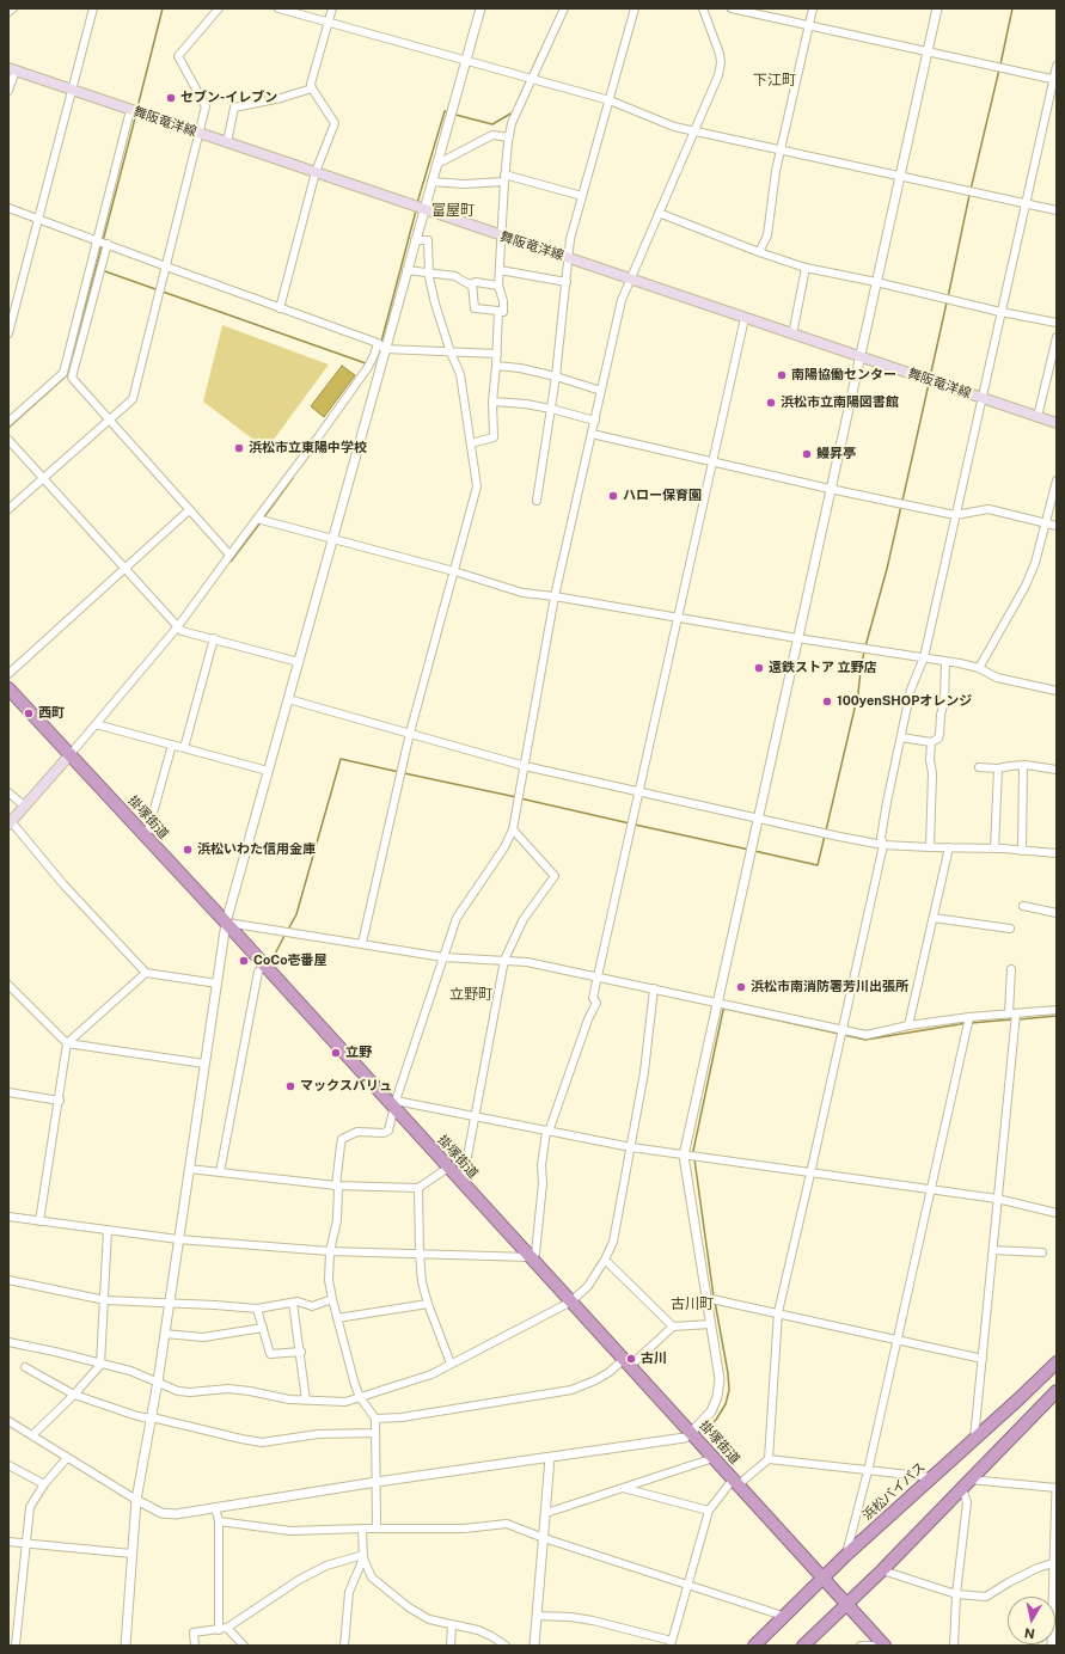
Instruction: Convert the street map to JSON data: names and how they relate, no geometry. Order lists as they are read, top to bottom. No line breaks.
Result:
{"streets":{"highway":["掛塚街道","浜松バイパス"],"main road":["舞阪竜洋線"]},"crossings":[["掛塚街道","浜松バイパス"]],"districts":["下江町","富屋町","立野町","古川町"],"places":["セブン-イレブン","南陽協働センター","浜松市立南陽図書館","浜松市立東陽中学校","鰻昇亭","ハロー保育園","遠鉄ストア 立野店","100yenSHOPオレンジ","西町","浜松いわた信用金庫","CoCo壱番屋","浜松市南消防署芳川出張所","立野","マックスバリュ","古川"],"north":"bottom"}
